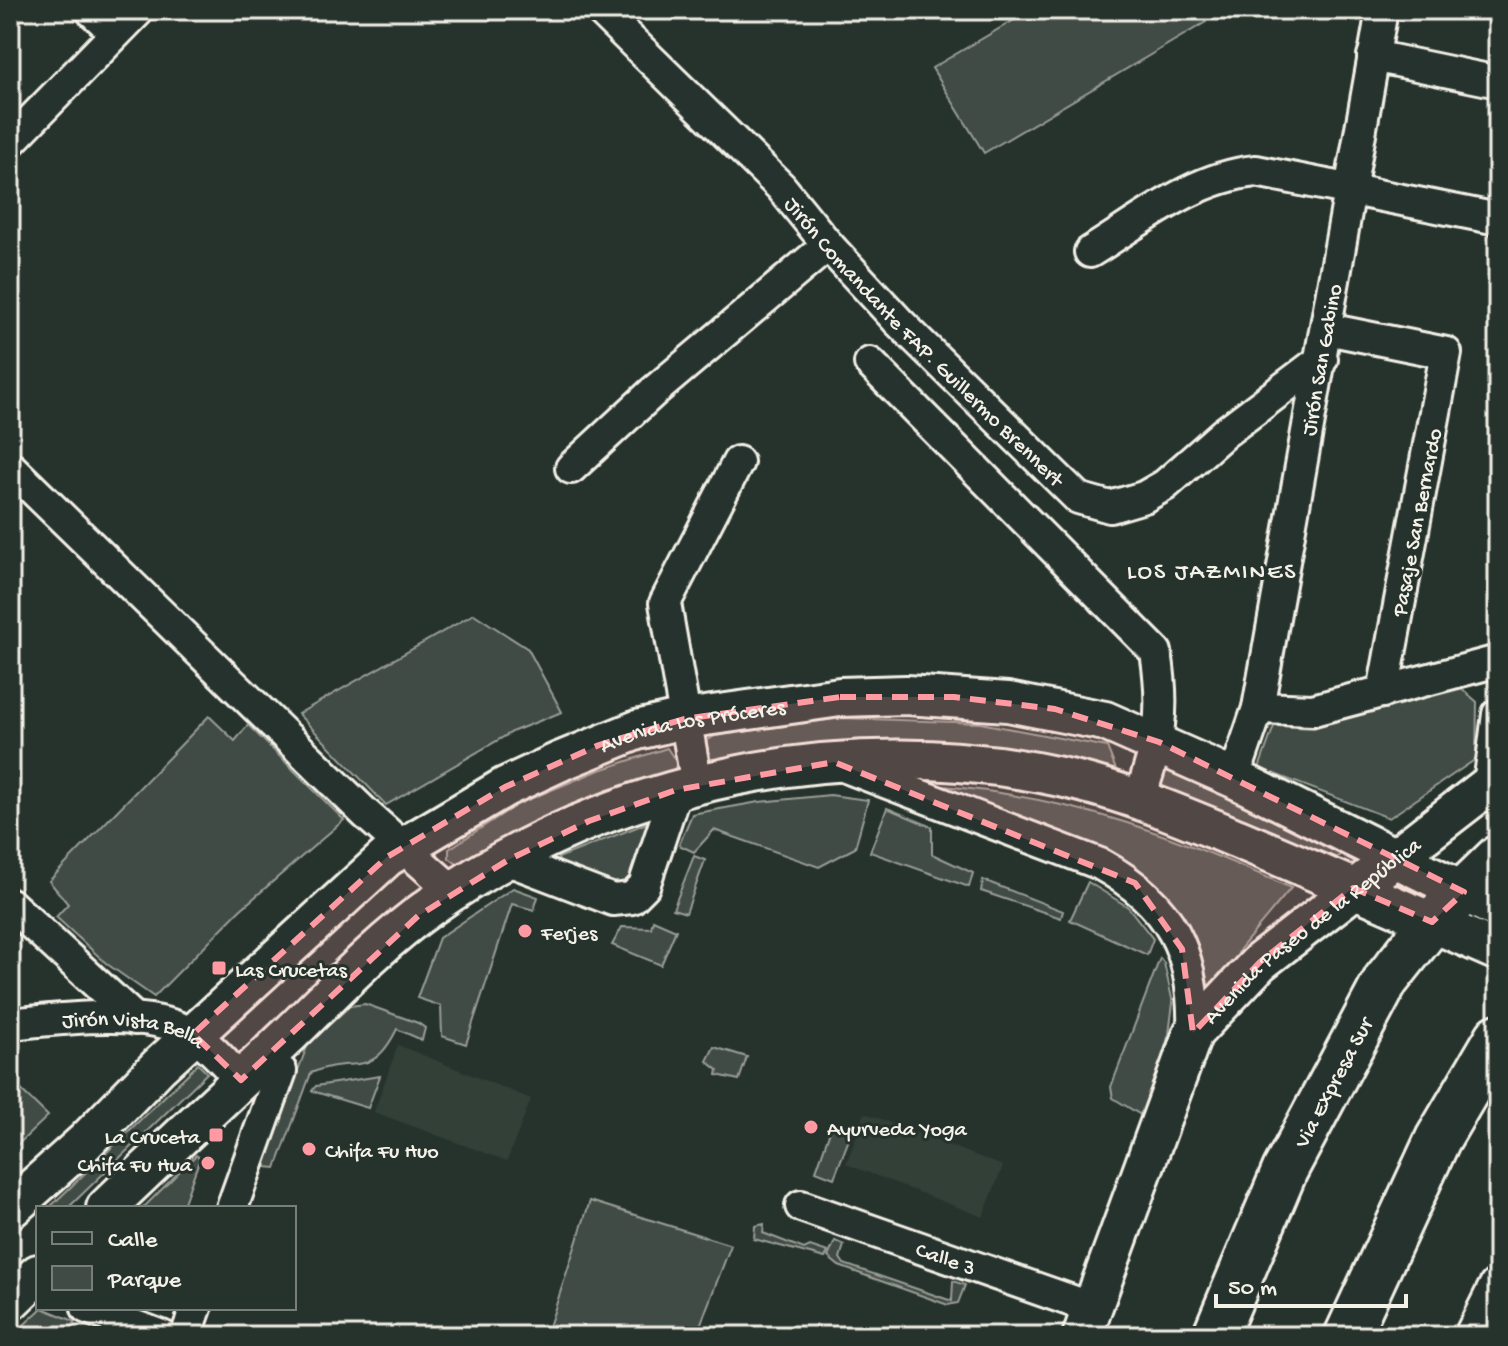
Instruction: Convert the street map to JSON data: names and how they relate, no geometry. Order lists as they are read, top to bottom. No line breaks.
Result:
{"streets":{"highway":["Via Expresa Sur"],"main road":["Avenida Los Próceres","Avenida Paseo de la República"],"street":["Jirón Comandante FAP. Guillermo Brennert","Jirón San Gabino","Pasaje San Bernardo","Jirón Vista Bella","Calle 3"]},"crossings":[["Jirón Comandante FAP. Guillermo Brennert","Jirón San Gabino"],["Jirón San Gabino","Pasaje San Bernardo"],["Jirón San Gabino","Avenida Los Próceres"],["Avenida Los Próceres","Avenida Paseo de la República"],["Avenida Los Próceres","Jirón Vista Bella"],["Avenida Los Próceres","Via Expresa Sur"],["Avenida Paseo de la República","Calle 3"]],"districts":["LOS JAZMINES"],"places":{"other":["Ferjes","Ayurveda Yoga","Chifa Fu Huo","Chifa Fu Hua"],"transit":["Las Crucetas","La Cruceta"]},"legend":["Calle","Parque"],"scale_bar":"50 m"}
